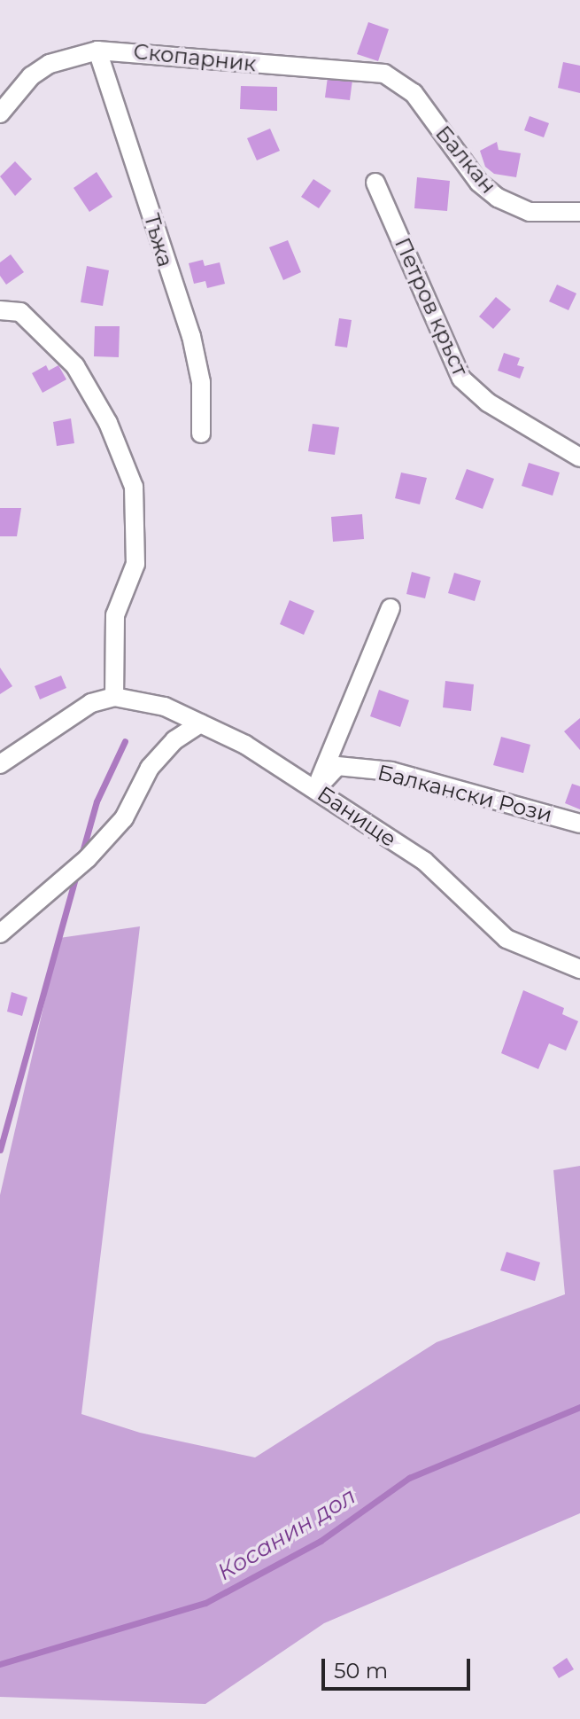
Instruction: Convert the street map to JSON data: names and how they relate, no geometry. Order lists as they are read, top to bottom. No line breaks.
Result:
{"streets":{"street":["Скопарник","Балкан","Тъжа","Петров кръст","Балкански Рози","Банище"]},"crossings":[["Скопарник","Балкан"],["Скопарник","Тъжа"],["Балкански Рози","Банище"]],"water":["Косанин дол"],"scale_bar":"50 m"}
